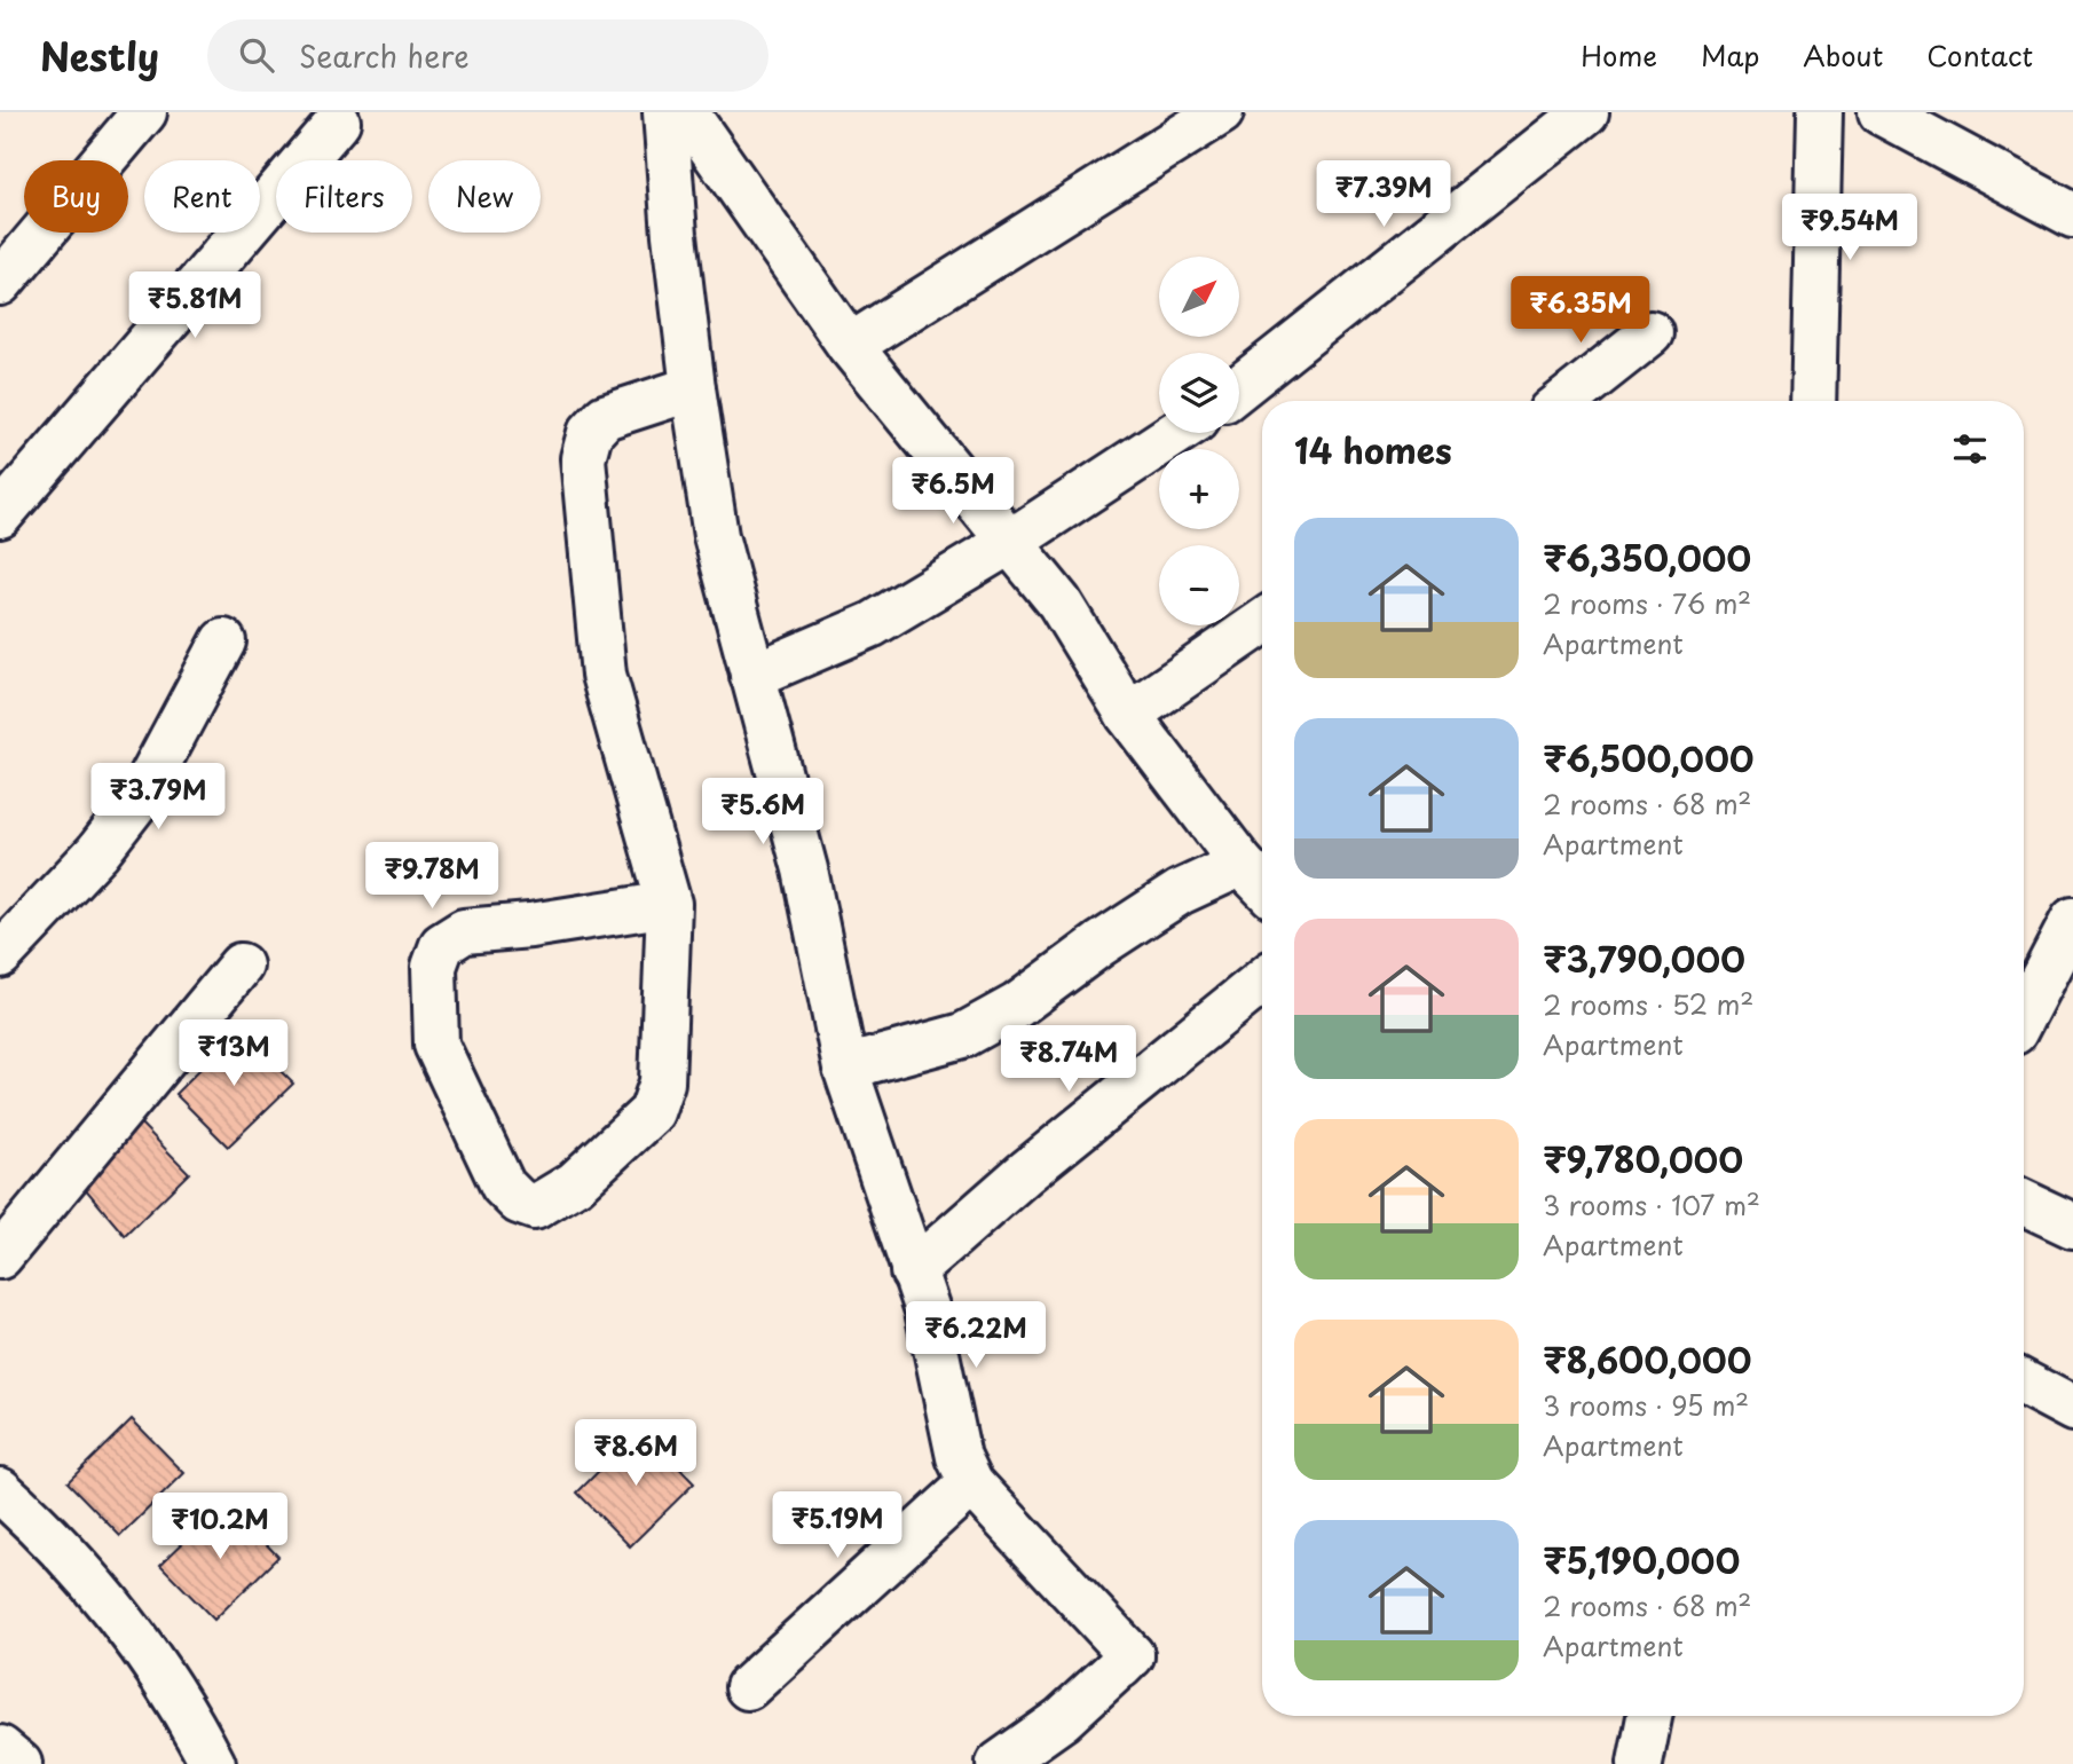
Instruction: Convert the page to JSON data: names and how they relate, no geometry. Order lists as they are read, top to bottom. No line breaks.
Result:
{"north":"top right","page":{"header":"Nestly","search":"Search here","nav":["Home","Map","About","Contact"],"price":["₹7.39M","₹9.54M","₹5.81M","₹6.35M","₹6.5M","₹3.79M","₹5.6M","₹9.78M","₹13M","₹8.74M","₹6.22M","₹8.6M","₹5.19M","₹10.2M"],"chip":["Buy","Rent","Filters","New"],"map_buttons":["+","−"],"heading":"14 homes","list":[{"name":"₹6,350,000","note":"2 rooms · 76 m² · Apartment"},{"name":"₹6,500,000","note":"2 rooms · 68 m² · Apartment"},{"name":"₹3,790,000","note":"2 rooms · 52 m² · Apartment"},{"name":"₹9,780,000","note":"3 rooms · 107 m² · Apartment"},{"name":"₹8,600,000","note":"3 rooms · 95 m² · Apartment"},{"name":"₹5,190,000","note":"2 rooms · 68 m² · Apartment"}]}}
